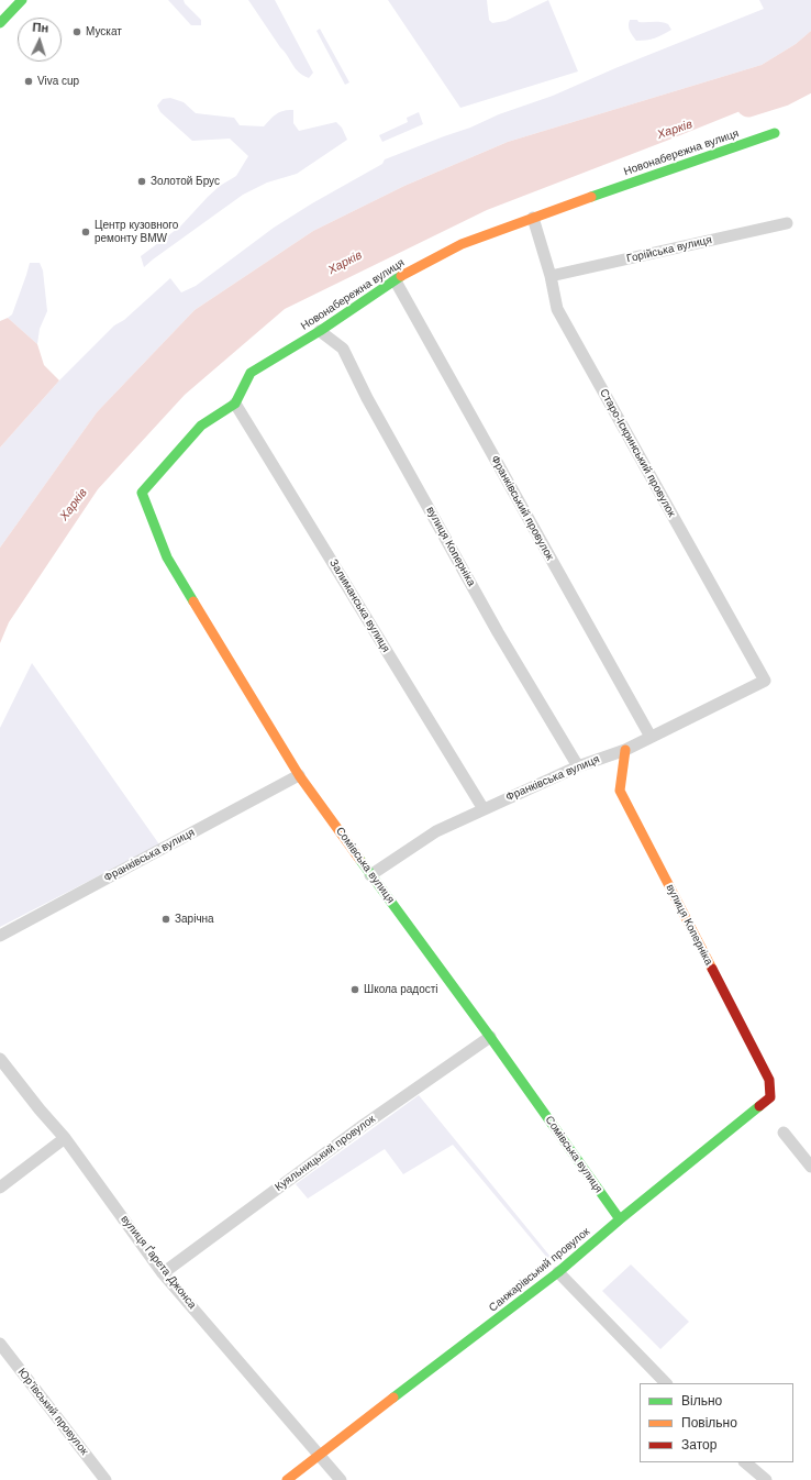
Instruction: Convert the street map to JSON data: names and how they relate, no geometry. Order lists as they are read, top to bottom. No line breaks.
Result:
{"streets":{"street":["Новонабережна вулиця","Горійська вулиця","Старо-Іскринський провулок","Франківський провулок","вулиця Коперніка","Залиманська вулиця","Франківська вулиця","Сомівська вулиця","Куяльницький провулок","вулиця Ґарета Джонса","Санжарівський провулок","Юр’ївський провулок"]},"crossings":[["Новонабережна вулиця","Старо-Іскринський провулок"],["Новонабережна вулиця","Франківський провулок"],["Новонабережна вулиця","вулиця Коперніка"],["Новонабережна вулиця","Залиманська вулиця"],["Новонабережна вулиця","Сомівська вулиця"],["Горійська вулиця","Старо-Іскринський провулок"],["Старо-Іскринський провулок","Франківська вулиця"],["Франківський провулок","Франківська вулиця"],["вулиця Коперніка","Франківська вулиця"],["вулиця Коперніка","Санжарівський провулок"],["Залиманська вулиця","Франківська вулиця"],["Залиманська вулиця","Сомівська вулиця"],["Франківська вулиця","Сомівська вулиця"],["Сомівська вулиця","Куяльницький провулок"],["Сомівська вулиця","Санжарівський провулок"],["Куяльницький провулок","вулиця Ґарета Джонса"],["вулиця Ґарета Джонса","Санжарівський провулок"]],"water":["Харків"],"places":["Мускат","Viva cup","Золотой Брус","Центр кузовного ремонту BMW","Зарічна","Школа радості"],"legend":["Вільно","Повільно","Затор"],"north":"top"}
